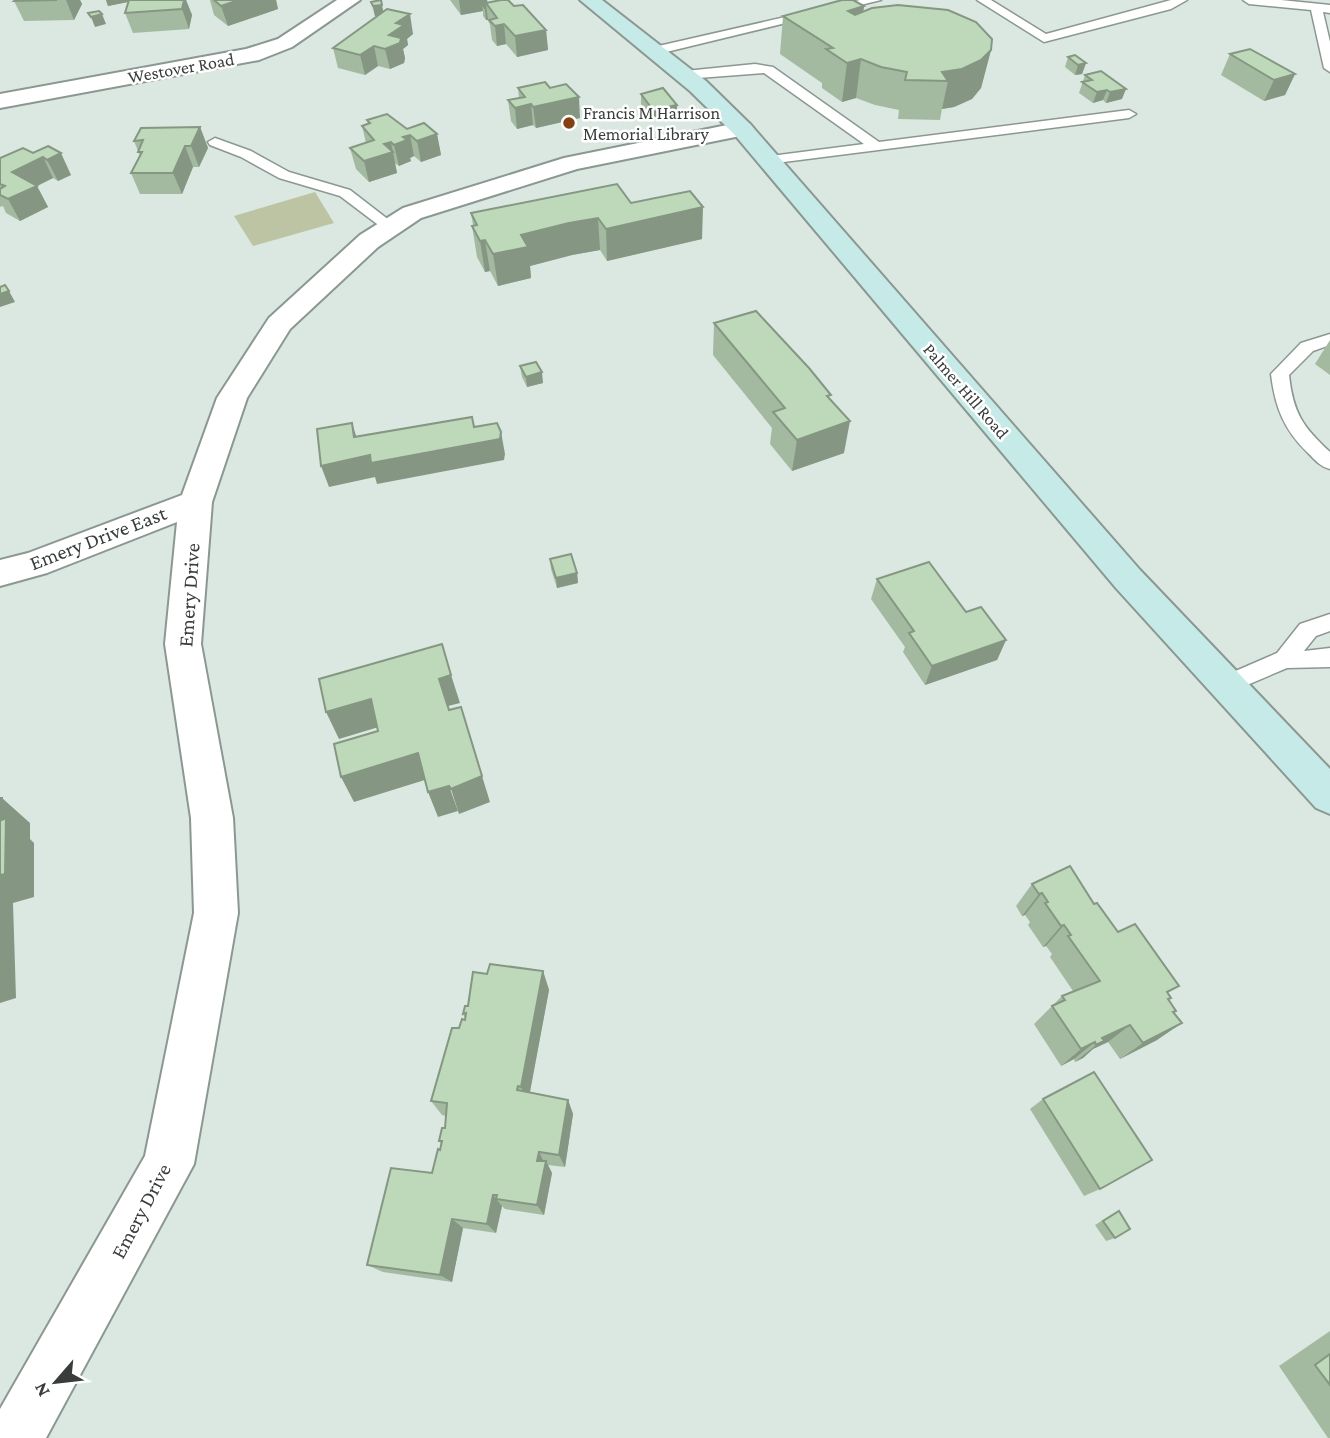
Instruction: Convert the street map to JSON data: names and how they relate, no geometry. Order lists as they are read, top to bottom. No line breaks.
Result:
{"streets":{"main road":["Palmer Hill Road"],"street":["Westover Road","Emery Drive East","Emery Drive"]},"crossings":[["Palmer Hill Road","Emery Drive"],["Emery Drive East","Emery Drive"]],"places":["Francis M Harrison Memorial Library"],"north":"bottom left"}
